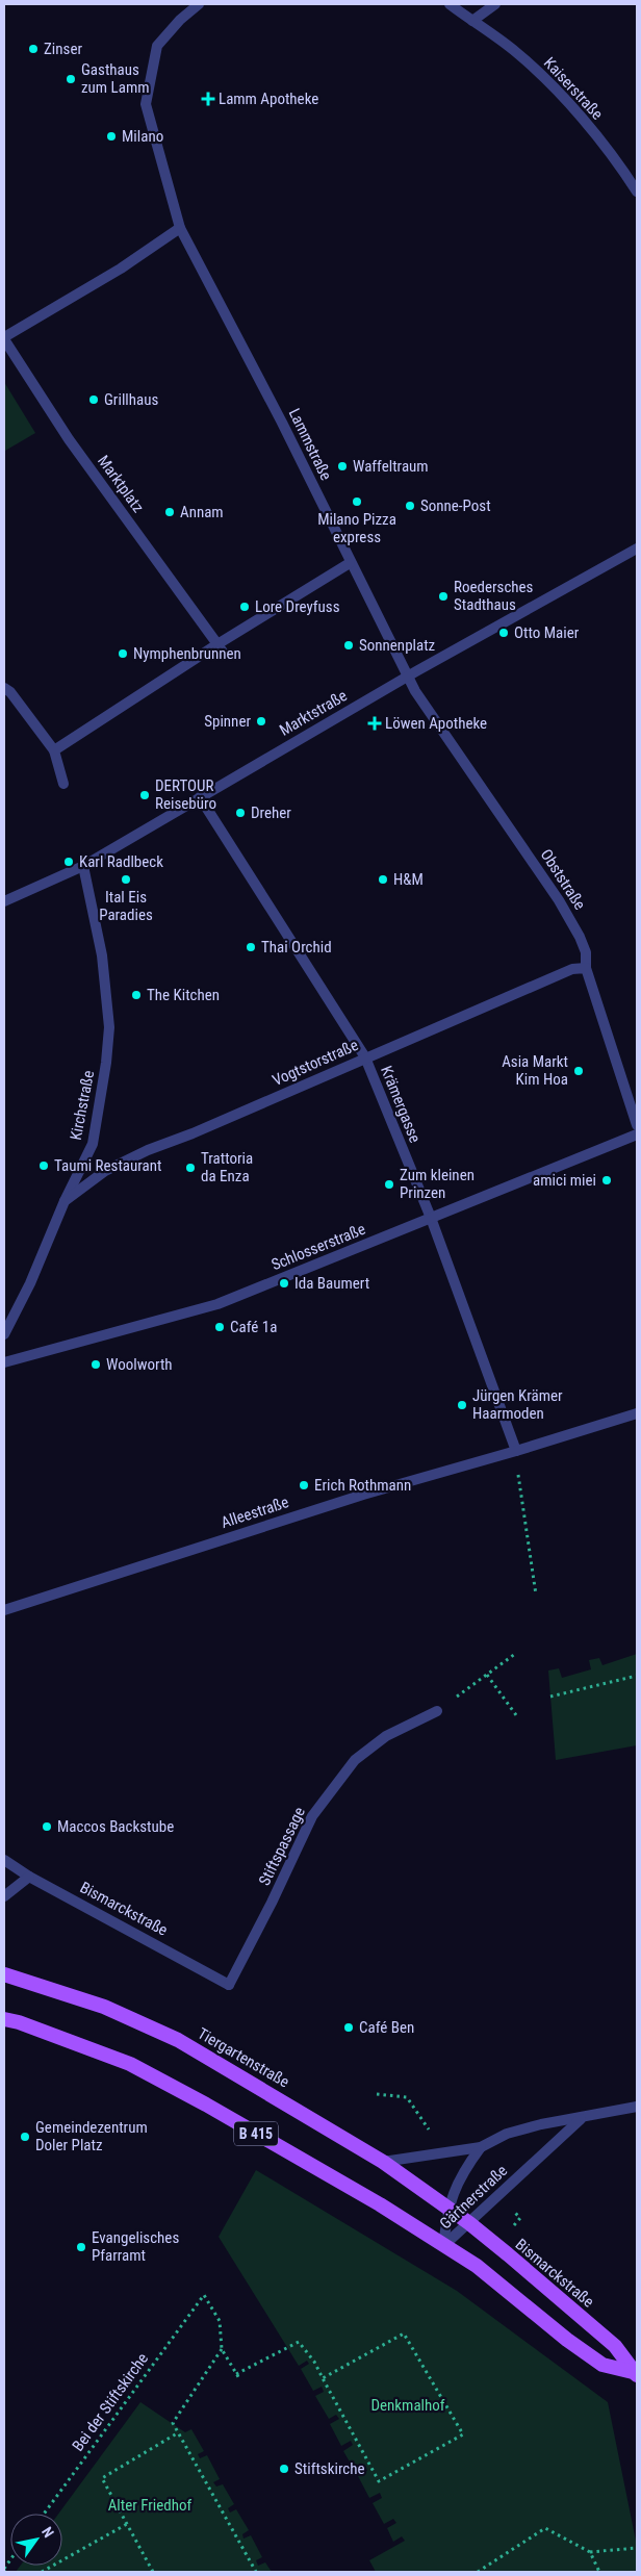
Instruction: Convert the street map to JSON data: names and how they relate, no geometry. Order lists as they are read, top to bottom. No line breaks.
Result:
{"streets":{"main road":["Bismarckstraße","Tiergartenstraße","B 415"],"street":["Kaiserstraße","Lammstraße","Marktplatz","Marktstraße","Obststraße","Vogtstorstraße","Krämergasse","Kirchstraße","Schlosserstraße","Alleestraße","Stiftspassage","Gärtnerstraße"],"path":["Bei der Stiftskirche"]},"crossings":[["Lammstraße","Marktplatz"],["Lammstraße","Marktstraße"],["Lammstraße","Obststraße"],["Marktstraße","Obststraße"],["Marktstraße","Krämergasse"],["Marktstraße","Kirchstraße"],["Obststraße","Vogtstorstraße"],["Vogtstorstraße","Krämergasse"],["Vogtstorstraße","Kirchstraße"],["Krämergasse","Schlosserstraße"],["Krämergasse","Alleestraße"],["Stiftspassage","Bismarckstraße"],["Bismarckstraße","Tiergartenstraße"],["Bismarckstraße","B 415"],["Bismarckstraße","Gärtnerstraße"],["Tiergartenstraße","Gärtnerstraße"],["B 415","Gärtnerstraße"]],"parks":["Denkmalhof","Alter Friedhof"],"places":{"other":["Zinser","Gasthaus zum Lamm","Milano","Grillhaus","Waffeltraum","Milano Pizza express","Sonne-Post","Annam","Roedersches Stadthaus","Lore Dreyfuss","Otto Maier","Sonnenplatz","Nymphenbrunnen","Spinner","DERTOUR Reisebüro","Dreher","Karl Radlbeck","Ital Eis Paradies","H&M","Thai Orchid","The Kitchen","Asia Markt Kim Hoa","Taumi Restaurant","Trattoria da Enza","amici miei","Zum kleinen Prinzen","Ida Baumert","Café 1a","Woolworth","Jürgen Krämer Haarmoden","Erich Rothmann","Maccos Backstube","Café Ben","Gemeindezentrum Doler Platz","Evangelisches Pfarramt","Stiftskirche"],"health":["Lamm Apotheke","Löwen Apotheke"]},"north":"top right"}
